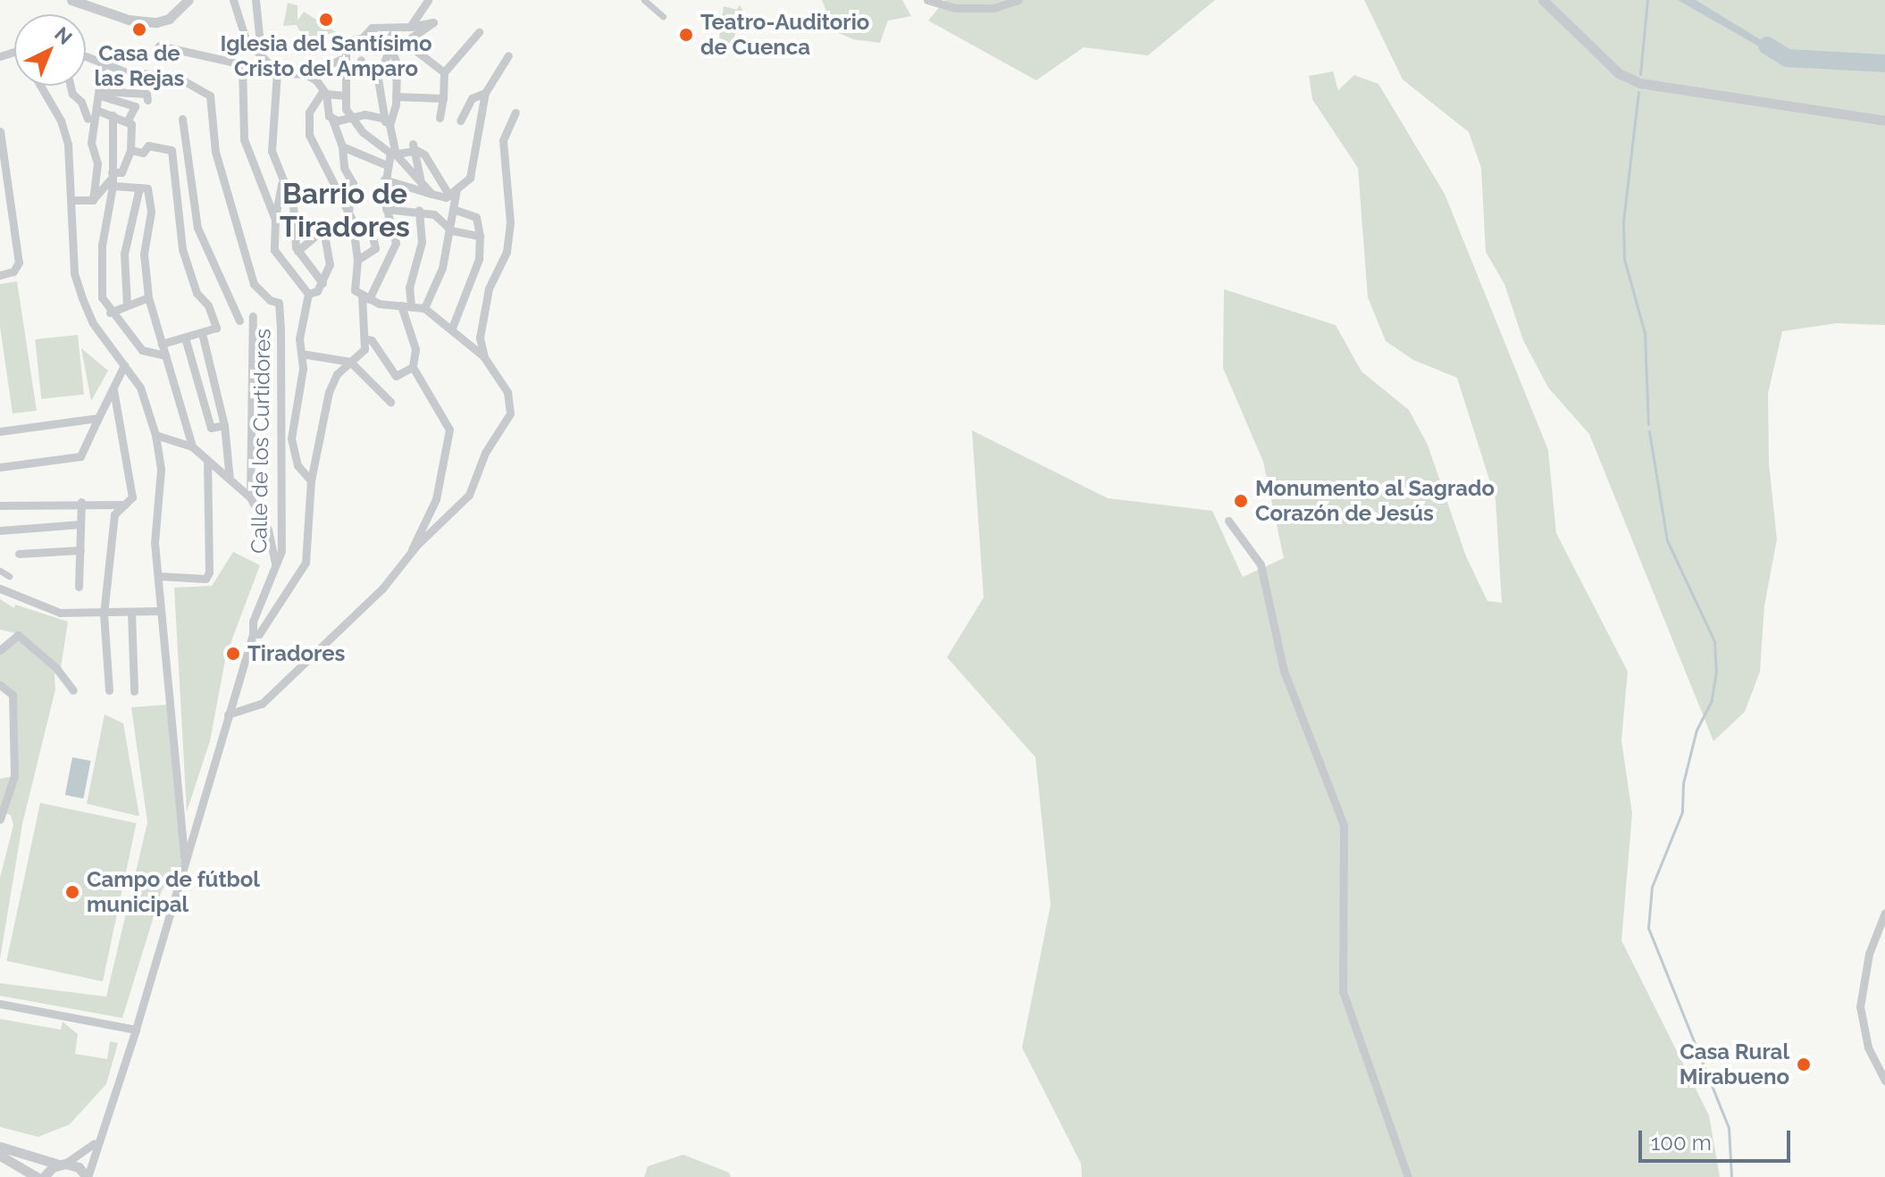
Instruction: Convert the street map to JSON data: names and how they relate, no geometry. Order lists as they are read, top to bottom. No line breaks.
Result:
{"streets":{"street":["Calle de los Curtidores"]},"districts":["Barrio de Tiradores"],"places":["Iglesia del Santísimo Cristo del Amparo","Casa de las Rejas","Teatro-Auditorio de Cuenca","Monumento al Sagrado Corazón de Jesús","Tiradores","Campo de fútbol municipal","Casa Rural Mirabueno"],"scale_bar":"100 m","north":"top right"}
